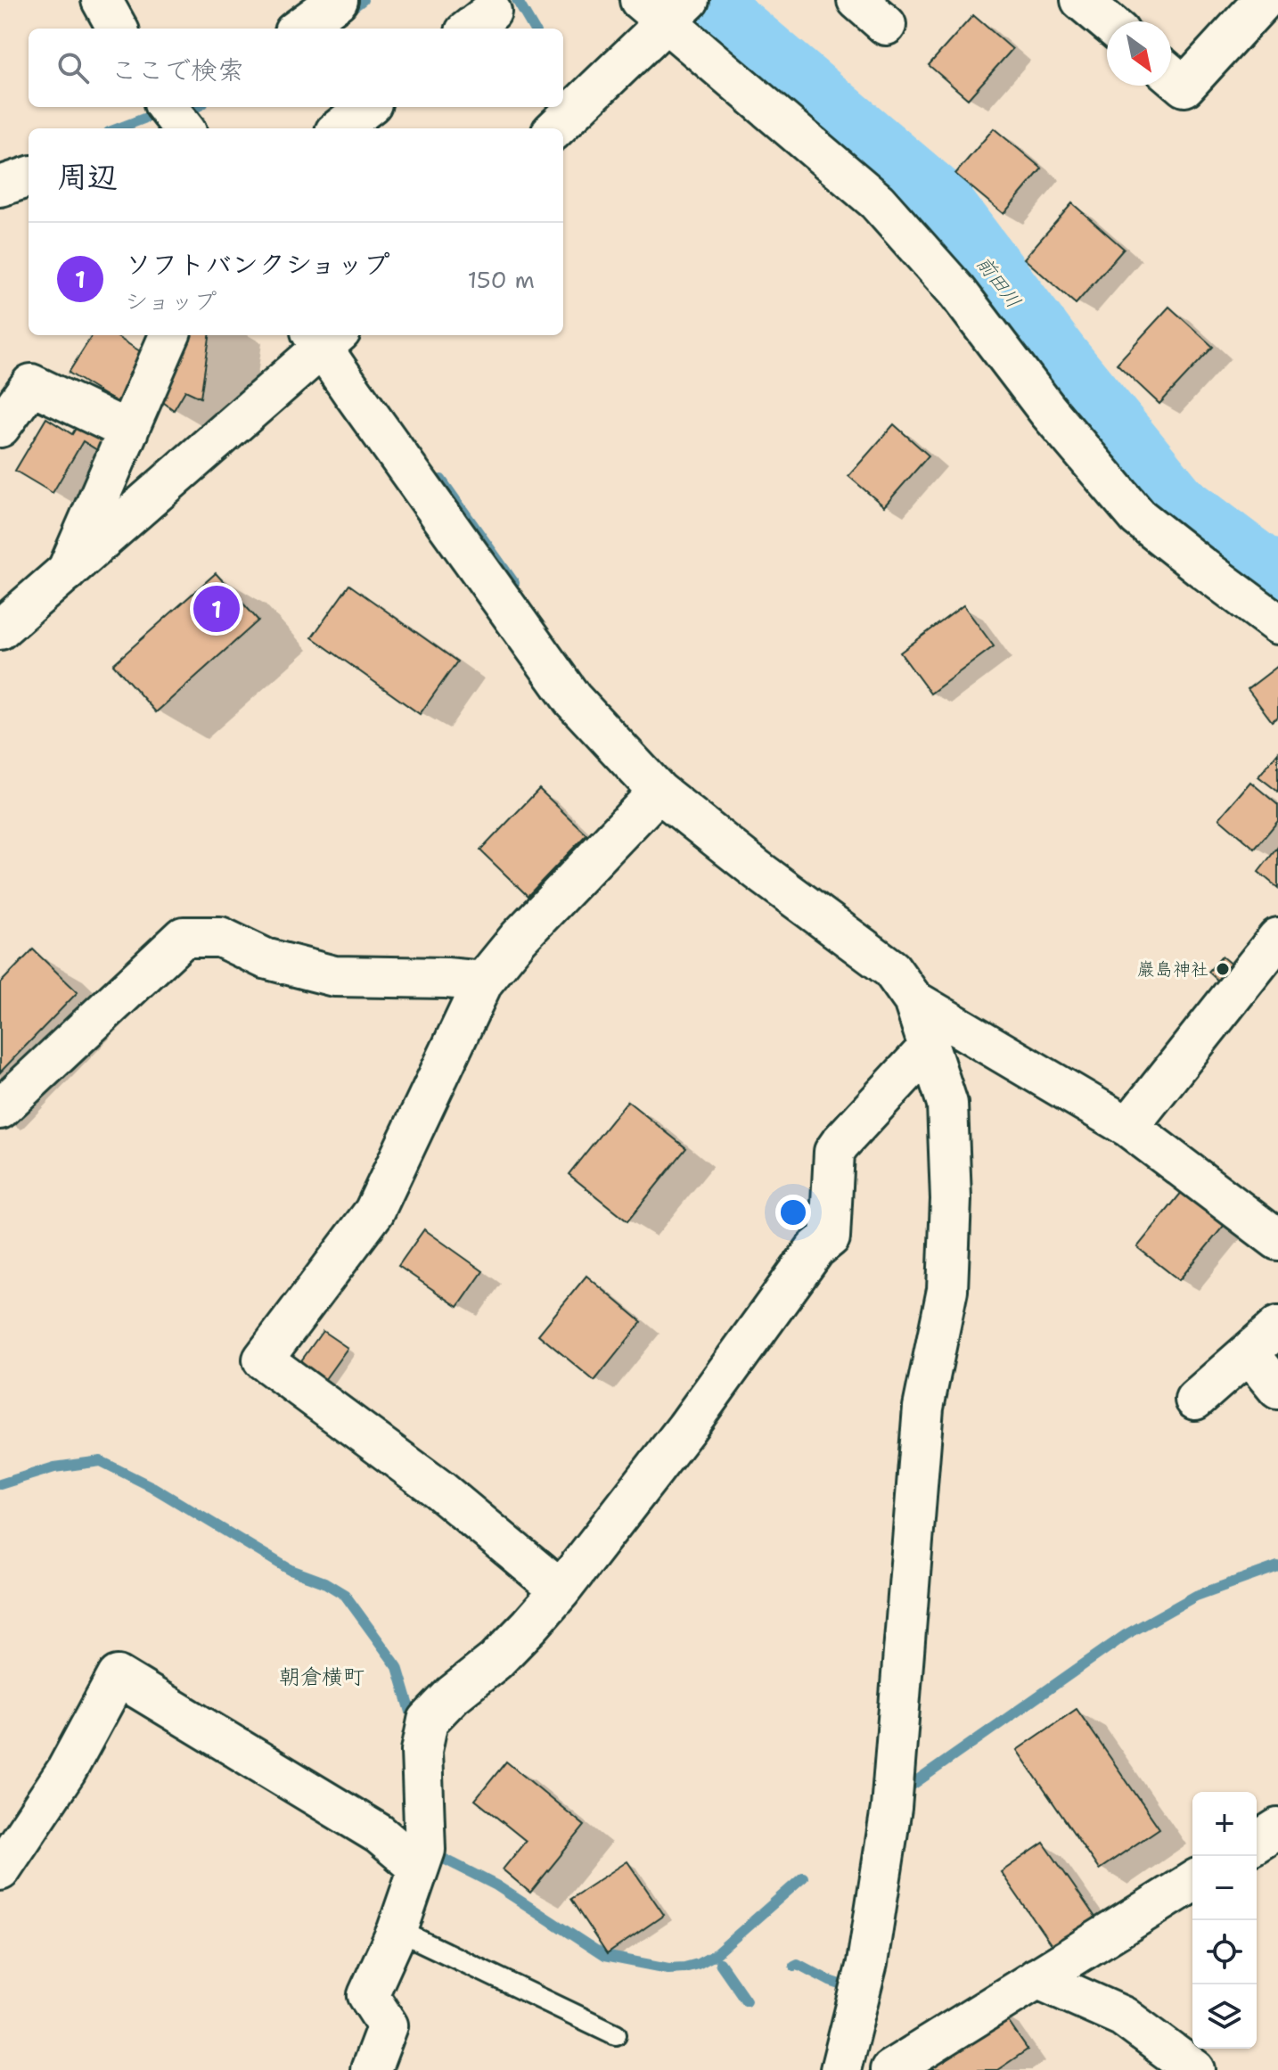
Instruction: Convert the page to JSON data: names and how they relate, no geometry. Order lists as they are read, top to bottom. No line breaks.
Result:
{"districts":["朝倉横町"],"water":["前田川"],"places":["巖島神社"],"north":"bottom right","page":{"search":"ここで検索","heading":"周辺","list":[{"mark":"1","name":"ソフトバンクショップ","note":"ショップ","value":"150 m"}],"pins":"1","map_buttons":["+","−"]}}
